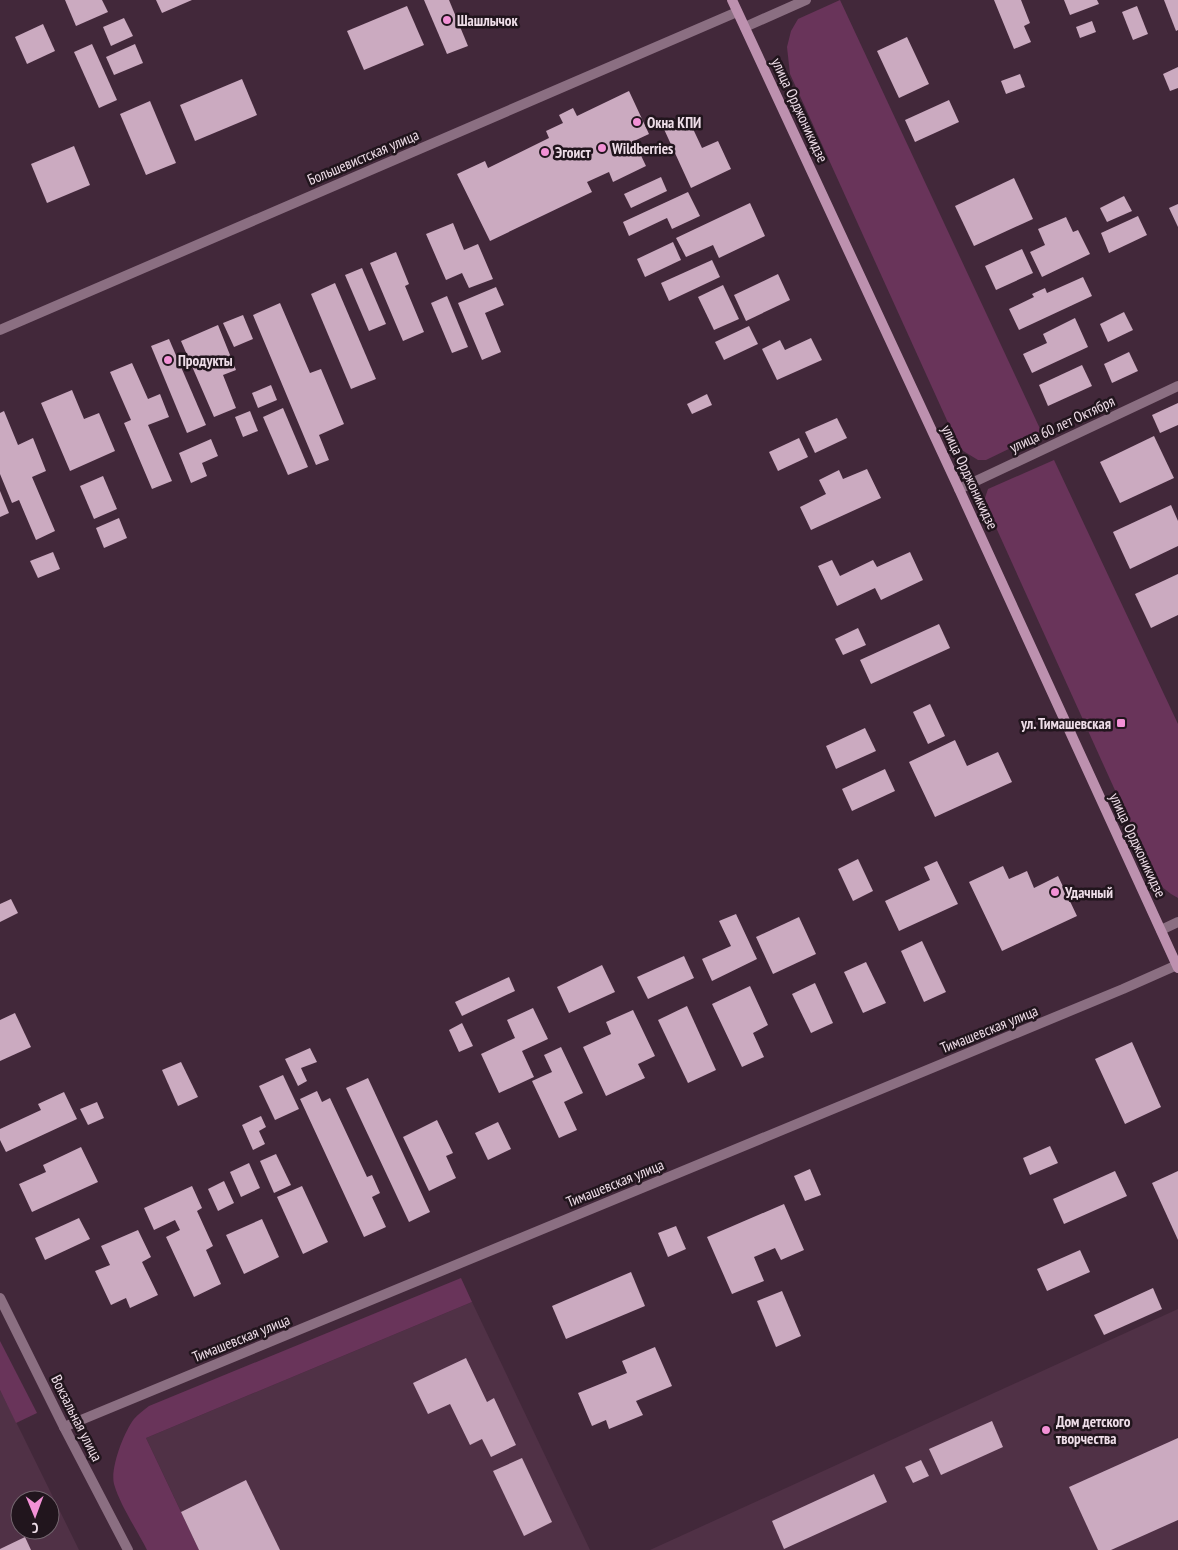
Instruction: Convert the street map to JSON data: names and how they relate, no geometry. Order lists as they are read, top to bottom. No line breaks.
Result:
{"streets":{"main road":["улица Орджоникидзе"],"street":["Большевистская улица","улица 60 лет Октября","Тимашевская улица","Вокзальная улица"]},"crossings":[["улица Орджоникидзе","Большевистская улица"],["улица Орджоникидзе","улица 60 лет Октября"],["улица Орджоникидзе","Тимашевская улица"],["Тимашевская улица","Вокзальная улица"]],"places":{"other":["Шашлычок","Окна КПИ","Wildberries","Эгоист","Продукты","Удачный","Дом детского творчества"],"transit":["ул. Тимашевская"]},"north":"bottom"}
